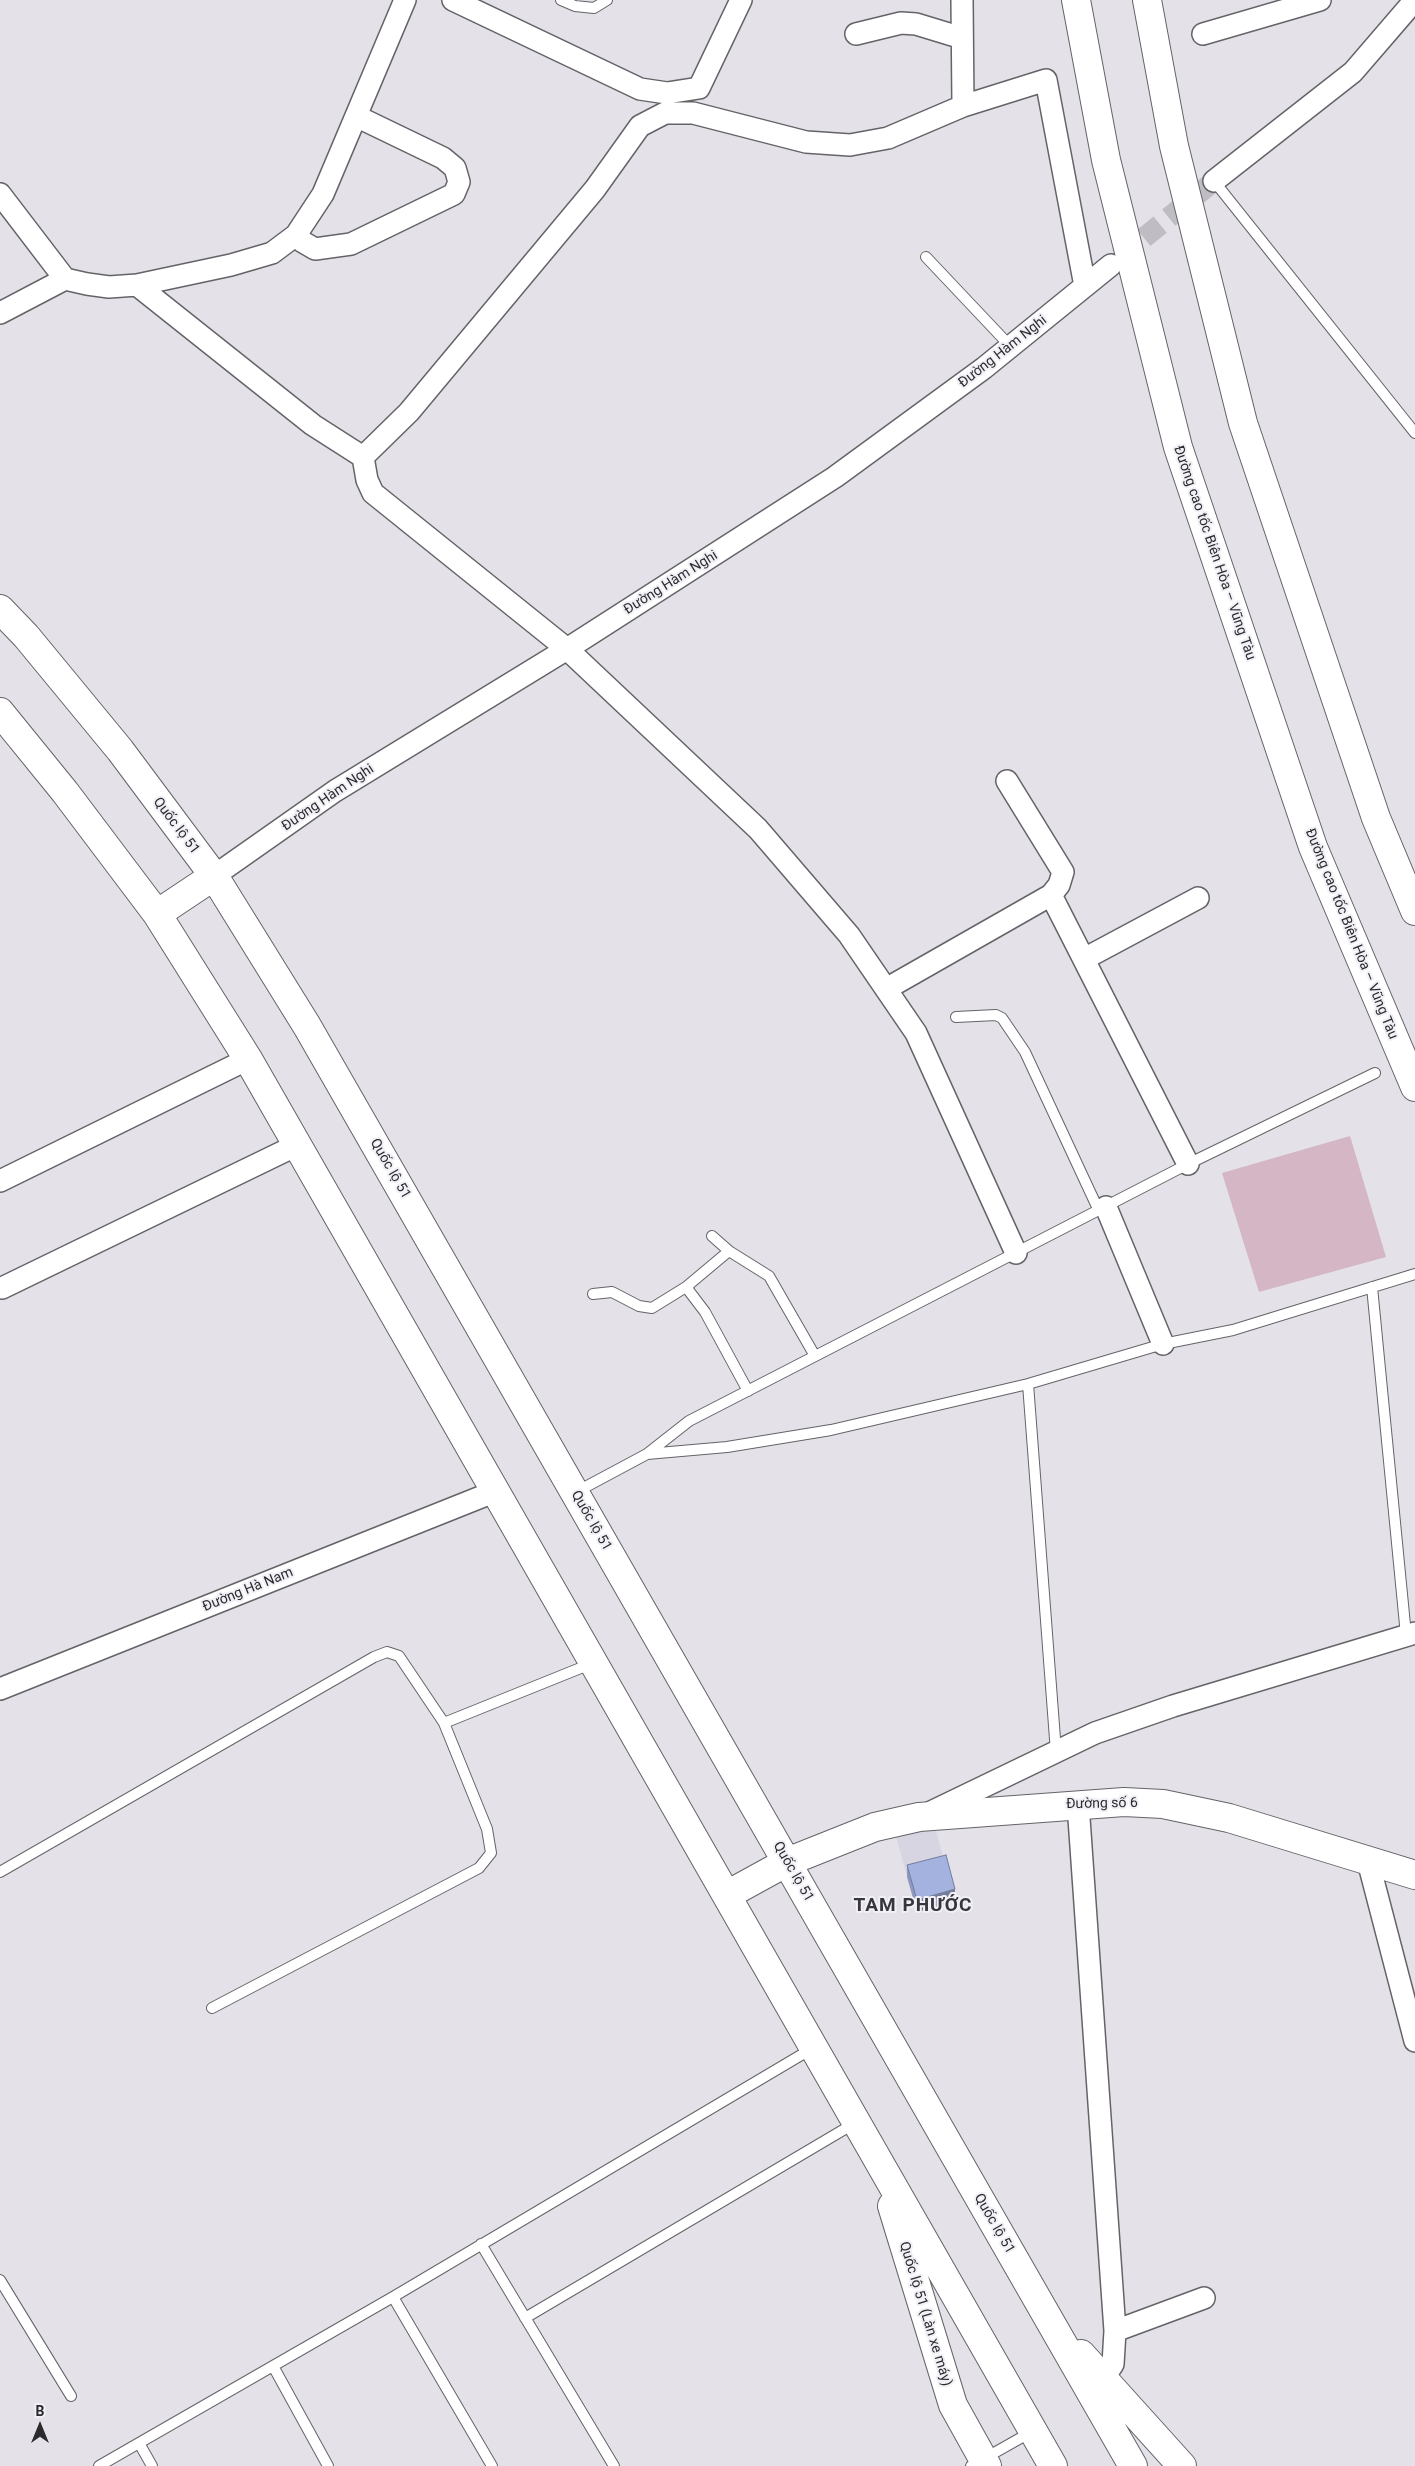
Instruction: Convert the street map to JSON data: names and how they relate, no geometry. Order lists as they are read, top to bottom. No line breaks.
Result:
{"streets":{"main road":["Đường cao tốc Biên Hòa – Vũng Tàu","Quốc lộ 51","Đường số 6","Quốc lộ 51 (Làn xe máy)"],"street":["Đường Hàm Nghi","Đường Hà Nam"]},"crossings":[["Đường Hàm Nghi","Quốc lộ 51"],["Quốc lộ 51","Đường số 6"]],"districts":["TAM PHƯỚC"],"north":"top"}
